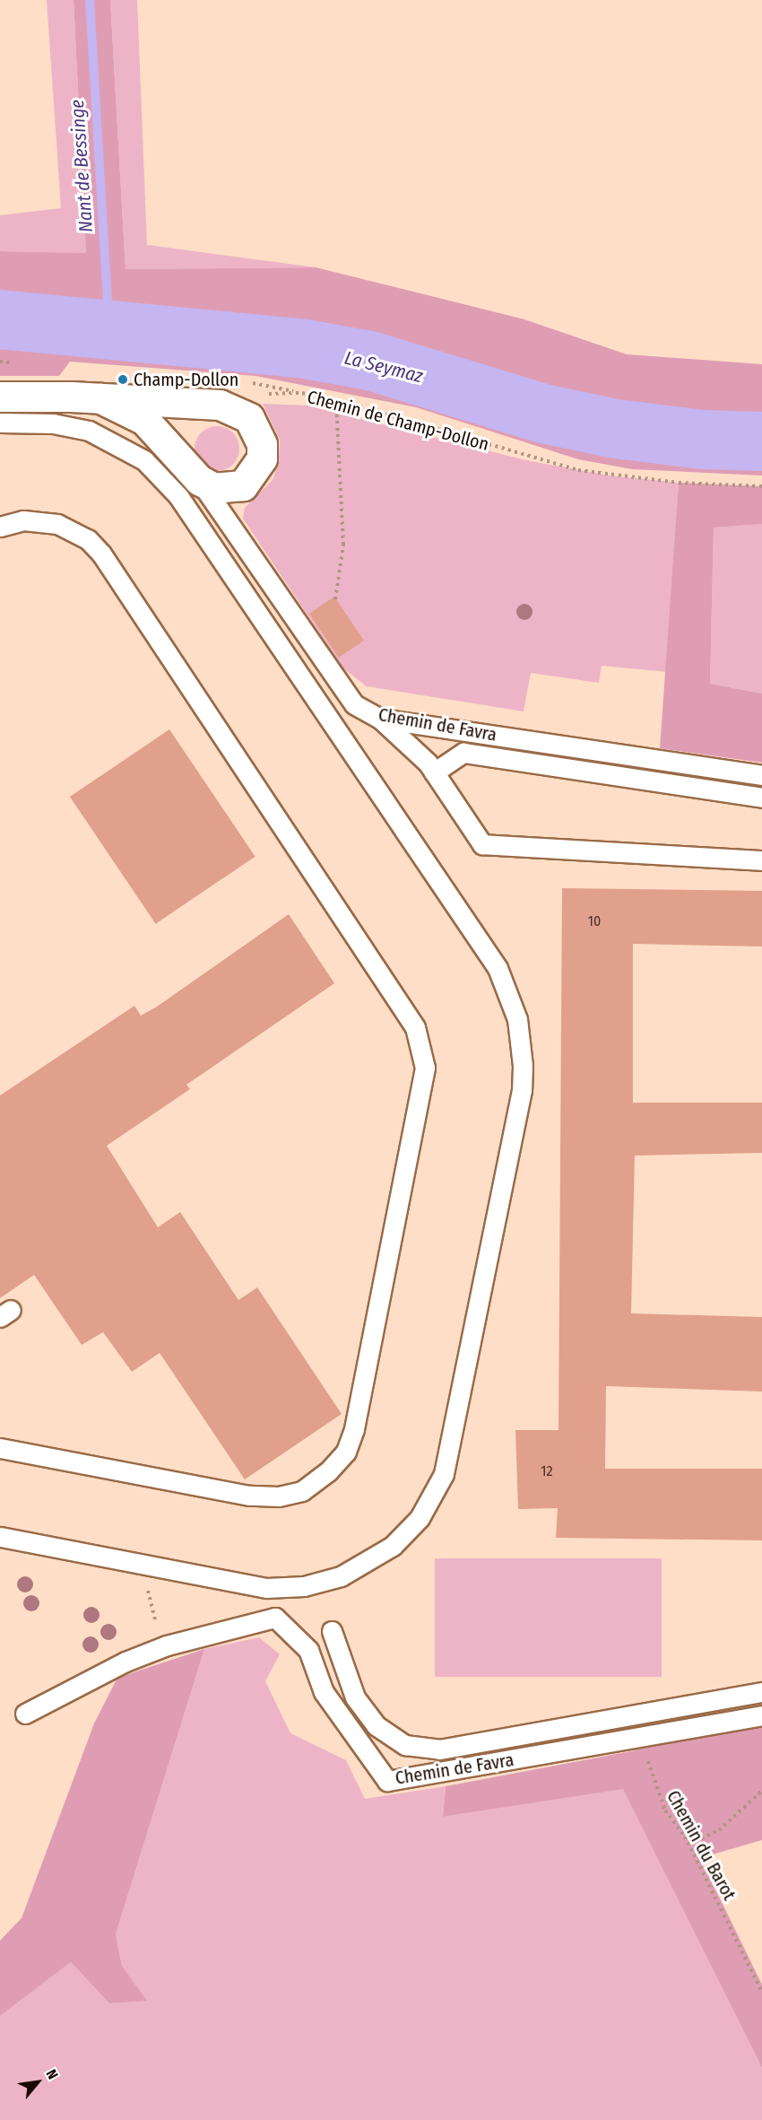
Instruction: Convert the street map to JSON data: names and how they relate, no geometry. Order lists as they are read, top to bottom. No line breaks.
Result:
{"streets":{"street":["Chemin de Favra"],"path":["Chemin de Champ-Dollon","Chemin du Barot"]},"crossings":[["Chemin de Favra","Chemin du Barot"]],"water":["Nant de Bessinge","La Seymaz"],"places":["Champ-Dollon"],"house_numbers":["10","12"],"north":"top right"}
